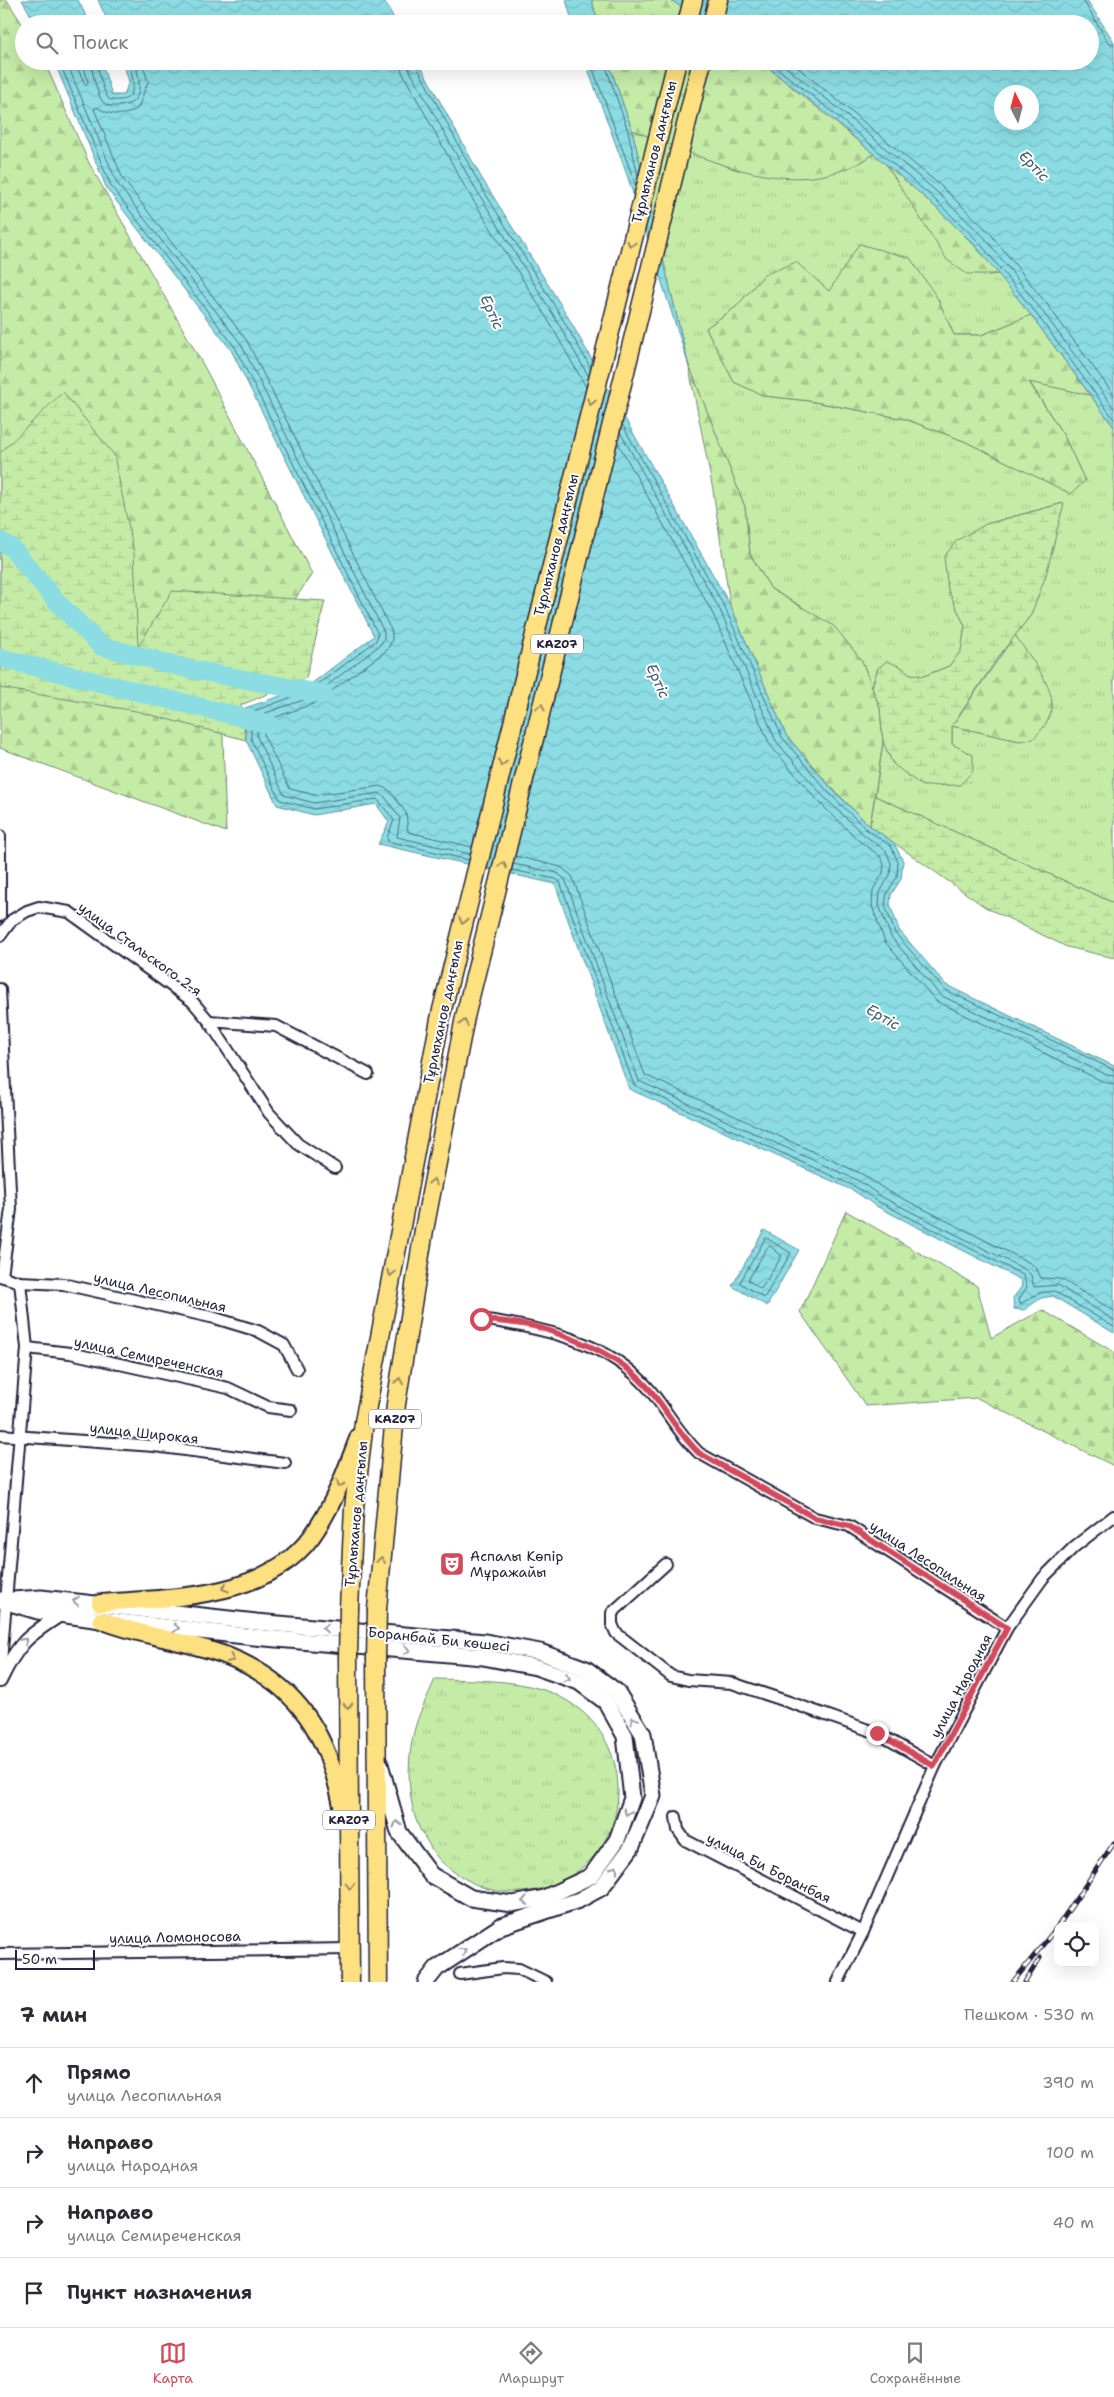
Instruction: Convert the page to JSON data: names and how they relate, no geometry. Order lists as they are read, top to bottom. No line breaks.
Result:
{"streets":{"highway":["Тұрлыханов даңғылы","KAZ07"],"main road":["Боранбай Би көшесі"],"street":["улица Стальского 2-я","улица Лесопильная","улица Семиреченская","улица Широкая","улица Народная","улица Би Боранбая","улица Ломоносова"]},"crossings":[["Тұрлыханов даңғылы","улица Ломоносова"],["улица Лесопильная","улица Народная"],["улица Народная","улица Би Боранбая"]],"water":["Ертіс"],"places":{"theatre":["Аспалы Көпір Мұражайы"]},"scale_bar":"50 m","north":"top","page":{"search":"Поиск","scale":"50 m","heading":["7 мин","Пешком · 530 m"],"list":[["Прямо","улица Лесопильная","390 m"],["Направо","улица Народная","100 m"],["Направо","улица Семиреченская","40 m"],"Пункт назначения"],"nav":["Карта","Маршрут","Сохранённые"]}}
